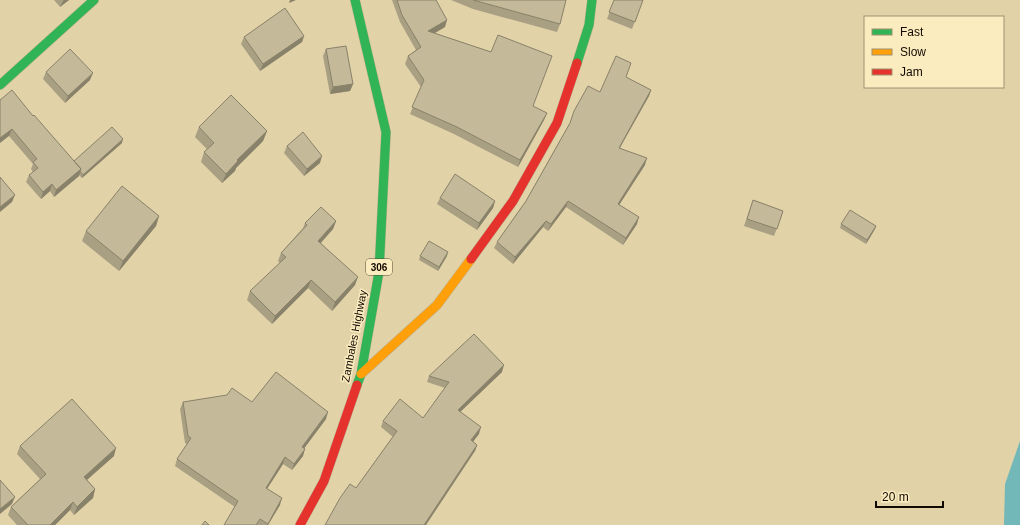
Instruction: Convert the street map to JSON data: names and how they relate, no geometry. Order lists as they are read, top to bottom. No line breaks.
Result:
{"streets":{"street":["306","Zambales Highway"]},"legend":["Fast","Slow","Jam"],"scale_bar":"20 m"}
